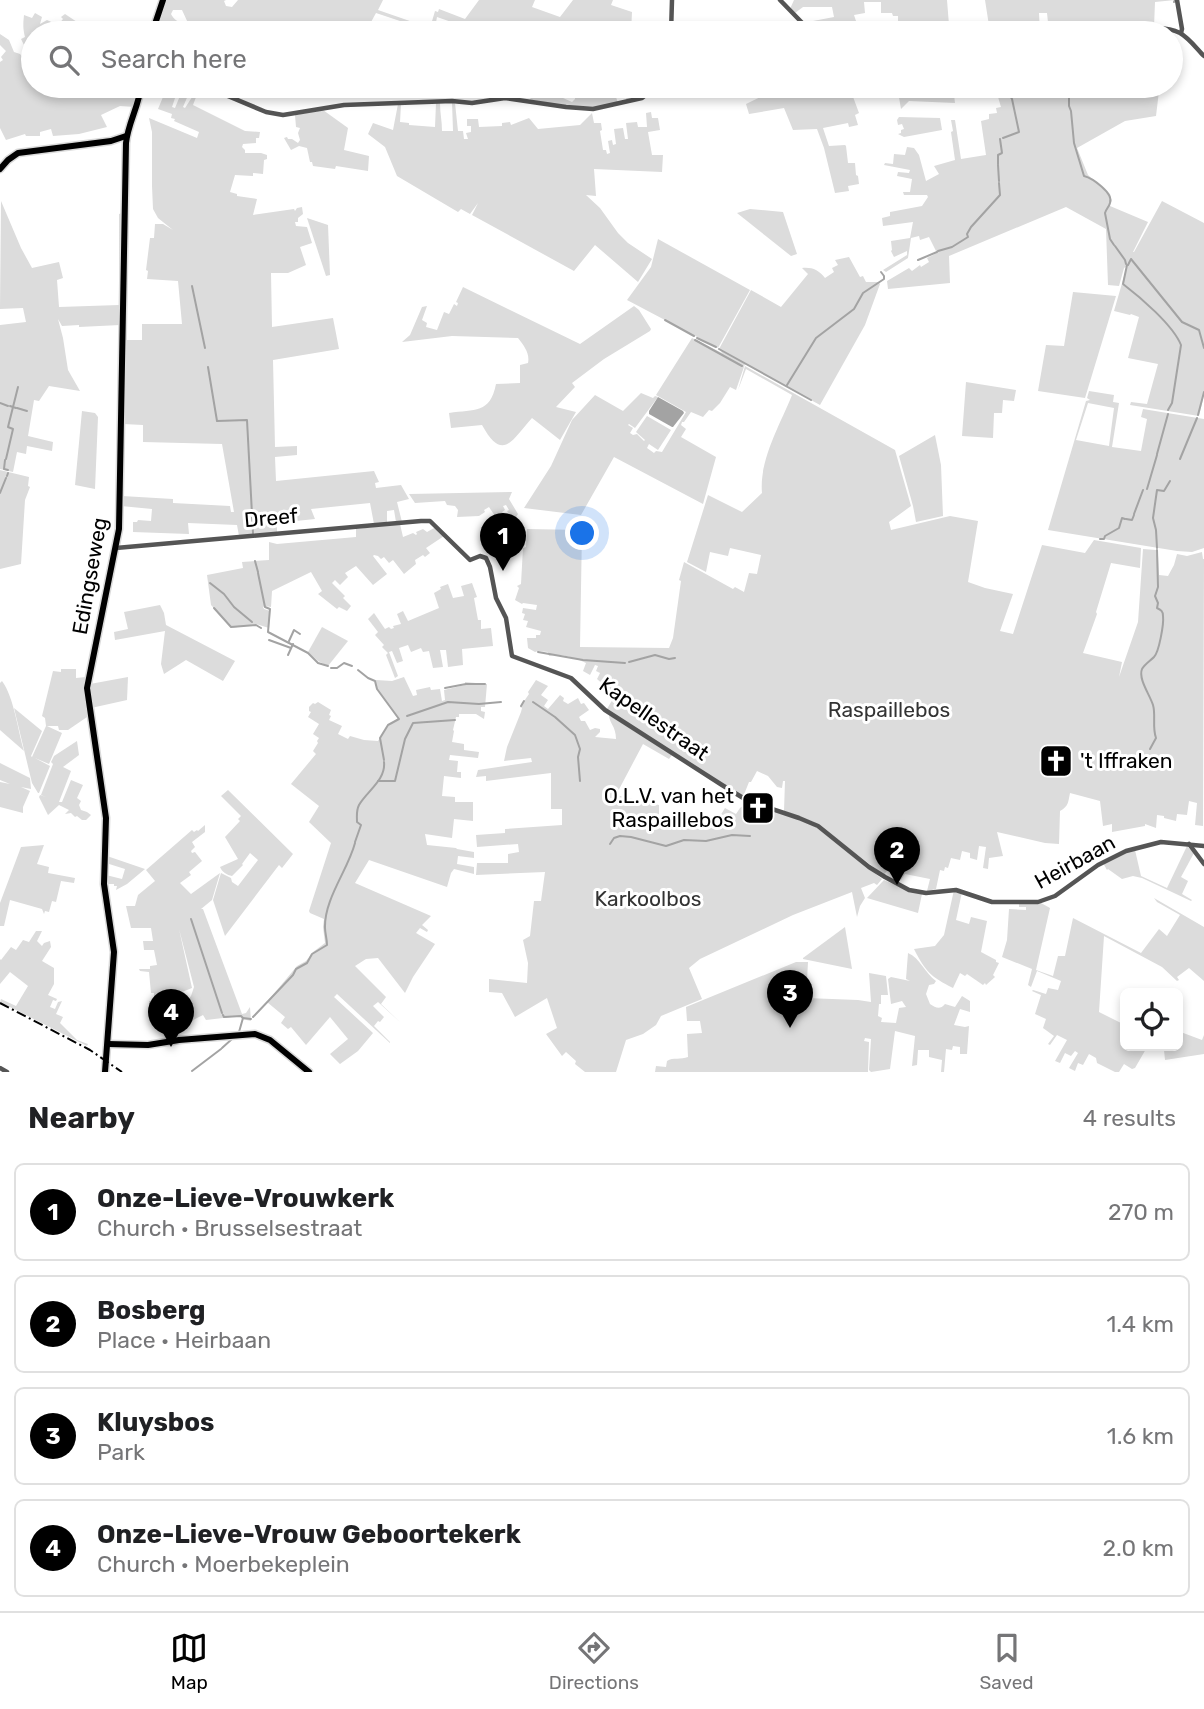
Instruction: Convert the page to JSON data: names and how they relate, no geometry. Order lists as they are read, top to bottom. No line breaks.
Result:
{"streets":{"main road":["Edingseweg"],"street":["Dreef","Kapellestraat","Heirbaan"]},"crossings":[["Dreef","Edingseweg"],["Dreef","Kapellestraat"],["Kapellestraat","Heirbaan"]],"parks":["Raspaillebos","Karkoolbos"],"places":{"church":["'t Iffraken","O.L.V. van het Raspaillebos"]},"page":{"search":"Search here","pins":["1","2","3","4"],"heading":["Nearby","4 results"],"list":[{"mark":"1","name":"Onze-Lieve-Vrouwkerk","note":"Church · Brusselsestraat","value":"270 m"},{"mark":"2","name":"Bosberg","note":"Place · Heirbaan","value":"1.4 km"},{"mark":"3","name":"Kluysbos","note":"Park","value":"1.6 km"},{"mark":"4","name":"Onze-Lieve-Vrouw Geboortekerk","note":"Church · Moerbekeplein","value":"2.0 km"}],"nav":["Map","Directions","Saved"]}}
